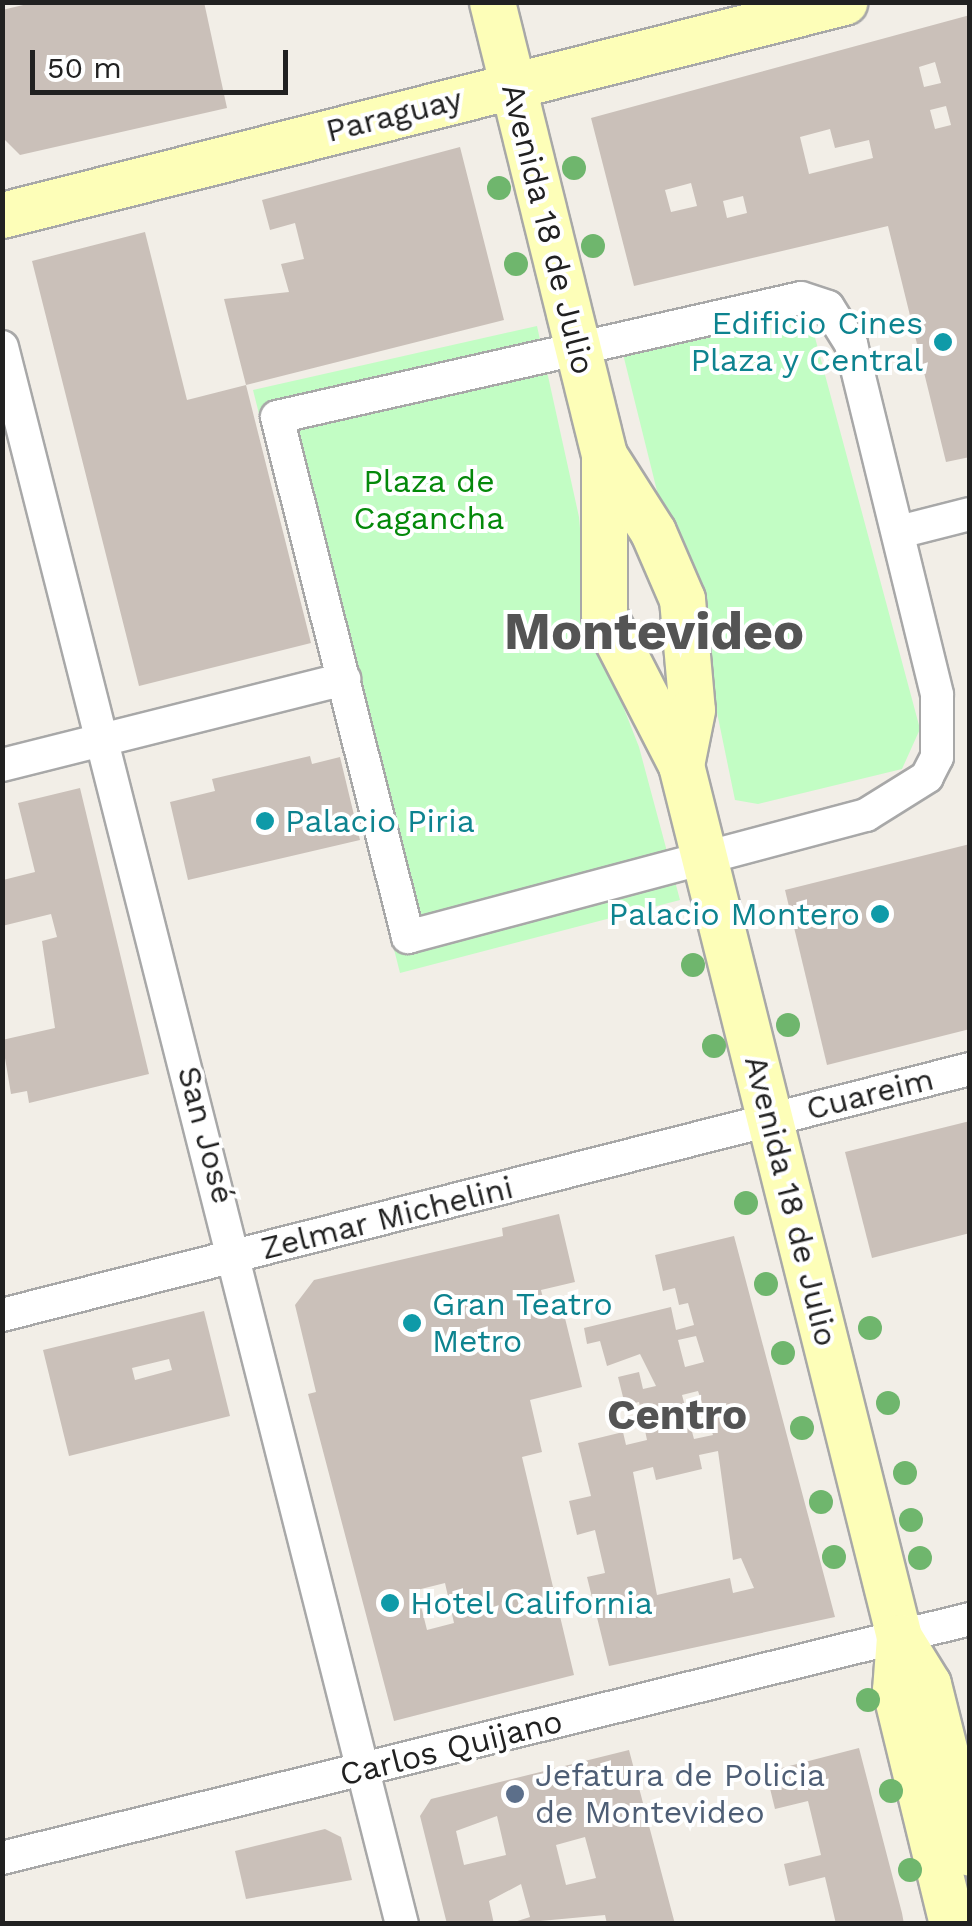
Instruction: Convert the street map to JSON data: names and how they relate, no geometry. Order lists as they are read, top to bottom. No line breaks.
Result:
{"streets":{"main road":["Paraguay","Avenida 18 de Julio"],"street":["Cuareim","San José","Zelmar Michelini","Carlos Quijano"]},"crossings":[["Paraguay","Avenida 18 de Julio"],["Avenida 18 de Julio","Cuareim"],["Avenida 18 de Julio","Zelmar Michelini"],["Avenida 18 de Julio","Carlos Quijano"],["Cuareim","Zelmar Michelini"],["San José","Zelmar Michelini"],["San José","Carlos Quijano"]],"districts":["Montevideo","Centro"],"parks":["Plaza de Cagancha"],"places":["Edificio Cines Plaza y Central","Palacio Piria","Palacio Montero","Gran Teatro Metro","Hotel California","Jefatura de Policia de Montevideo"],"scale_bar":"50 m"}
